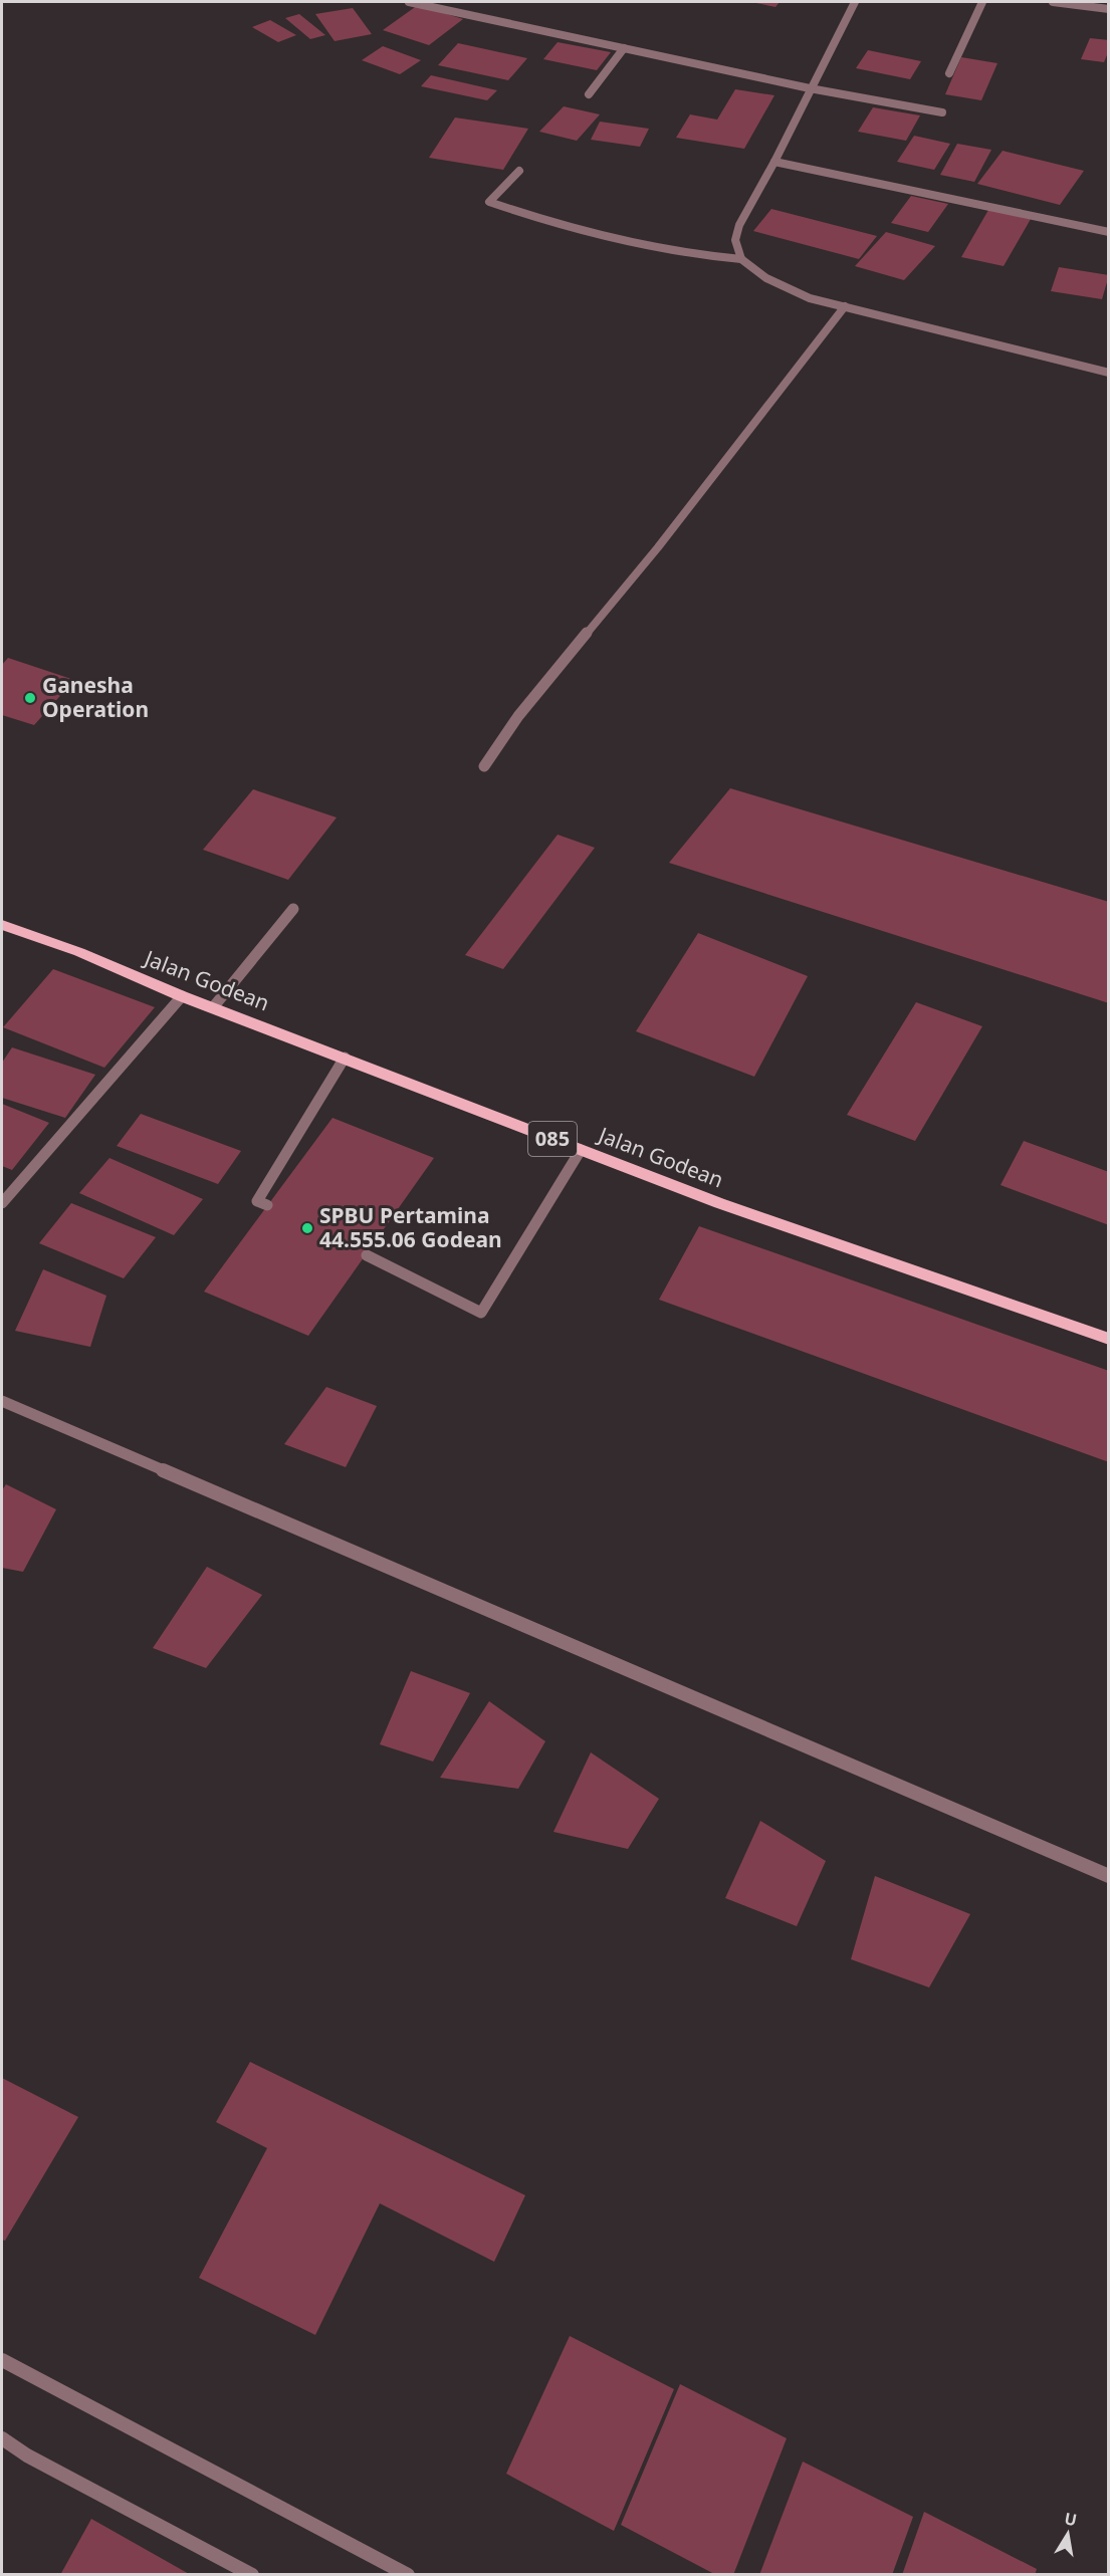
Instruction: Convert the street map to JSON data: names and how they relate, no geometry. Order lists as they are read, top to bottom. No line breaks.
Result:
{"streets":{"main road":["Jalan Godean","085"]},"places":["Ganesha Operation","SPBU Pertamina 44.555.06 Godean"],"north":"top"}
